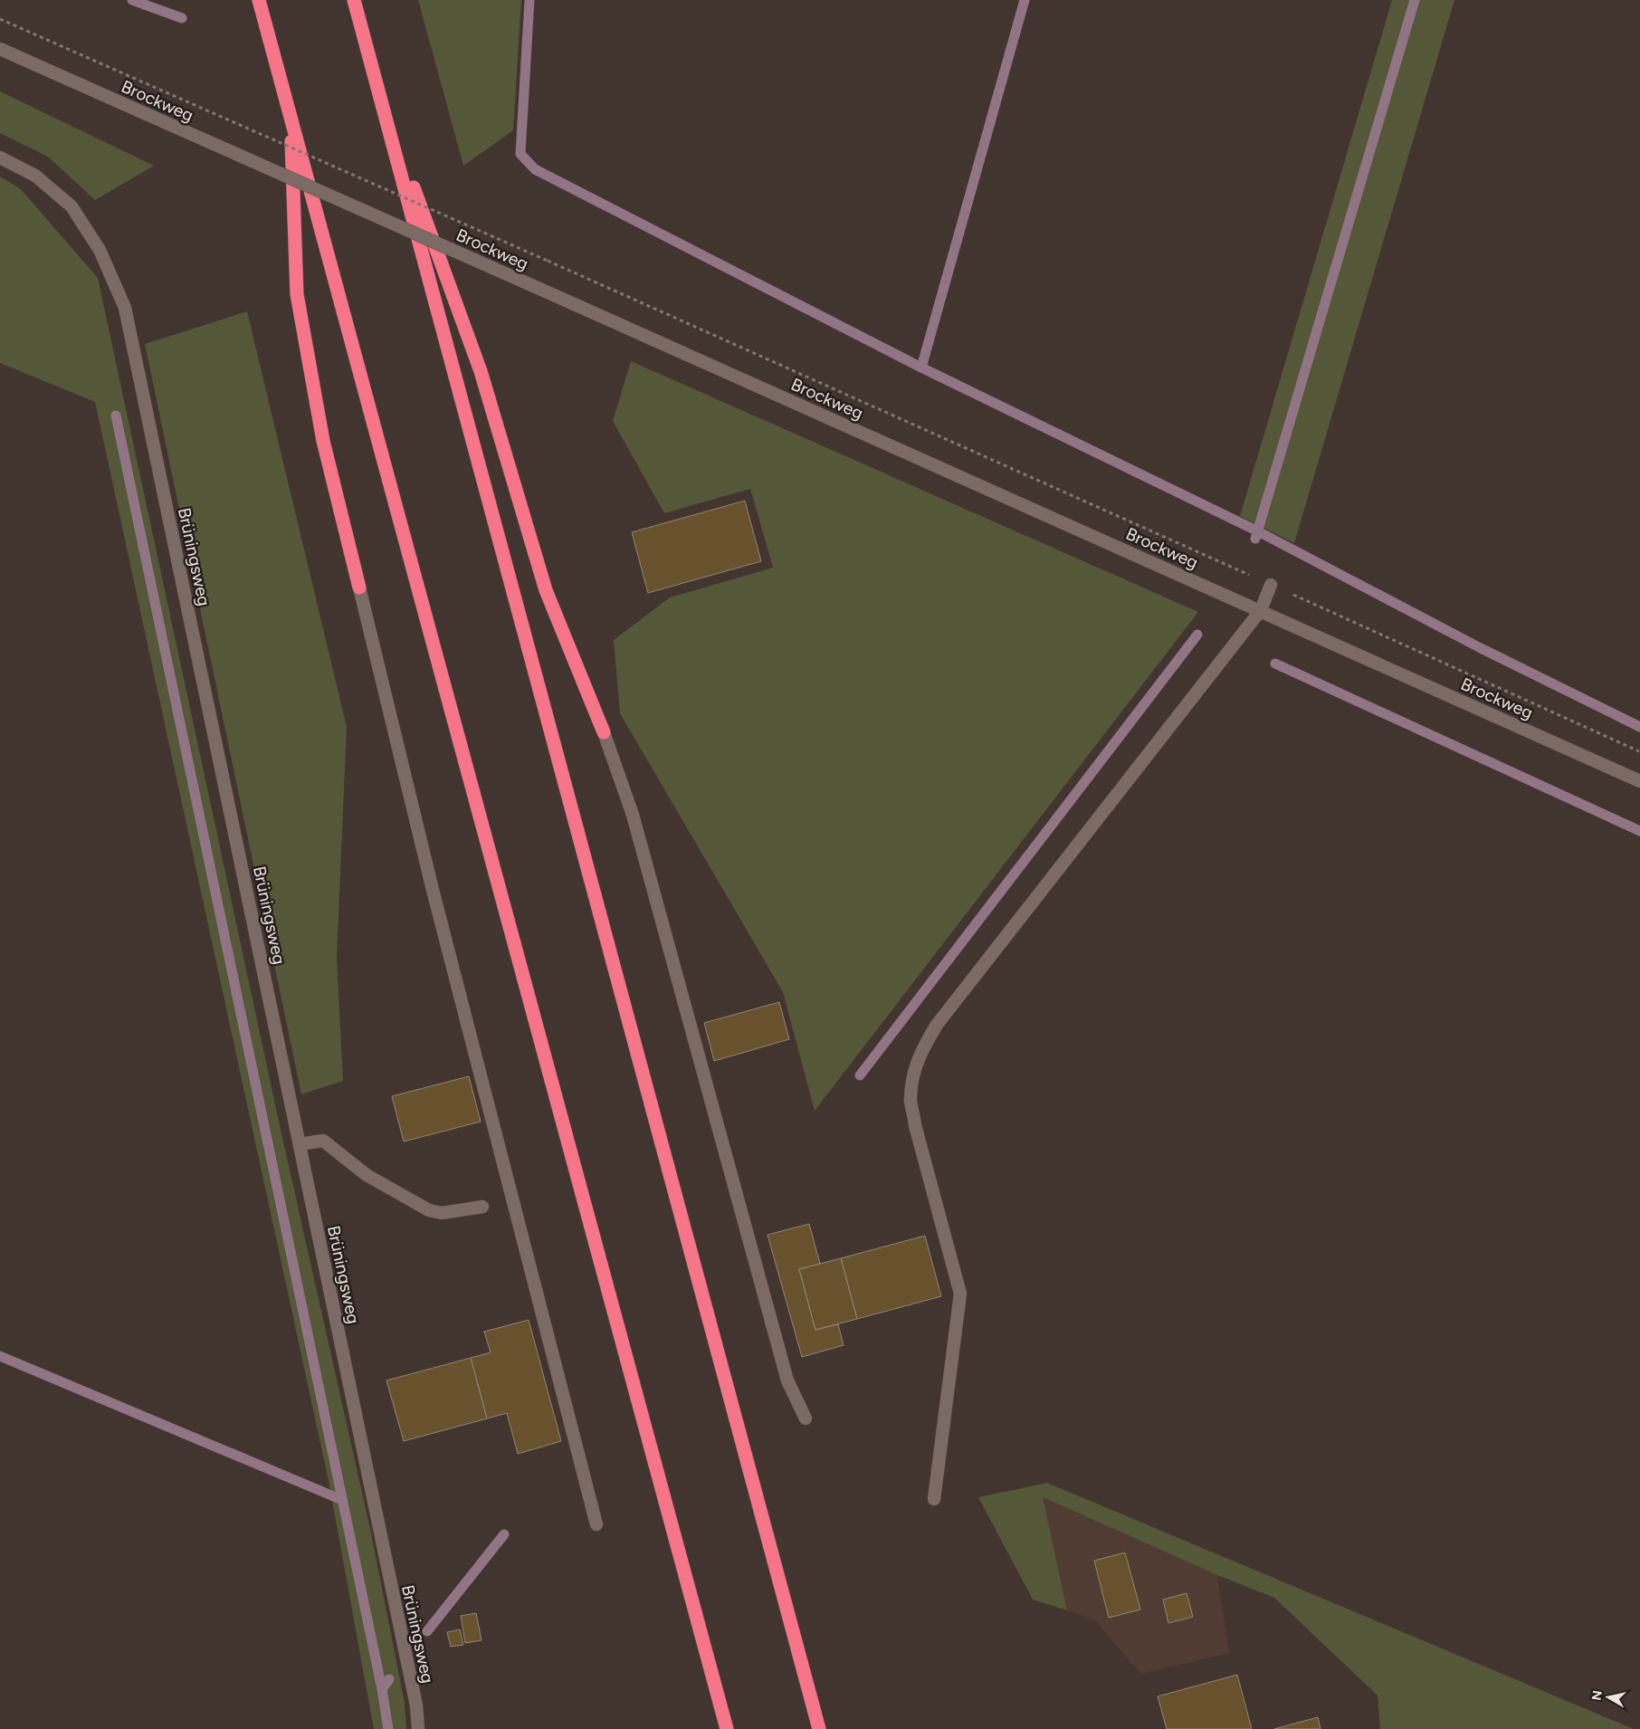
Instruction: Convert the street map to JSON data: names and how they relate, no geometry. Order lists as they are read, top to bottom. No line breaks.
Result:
{"streets":{"street":["Brockweg","Brüningsweg"]},"north":"left"}
